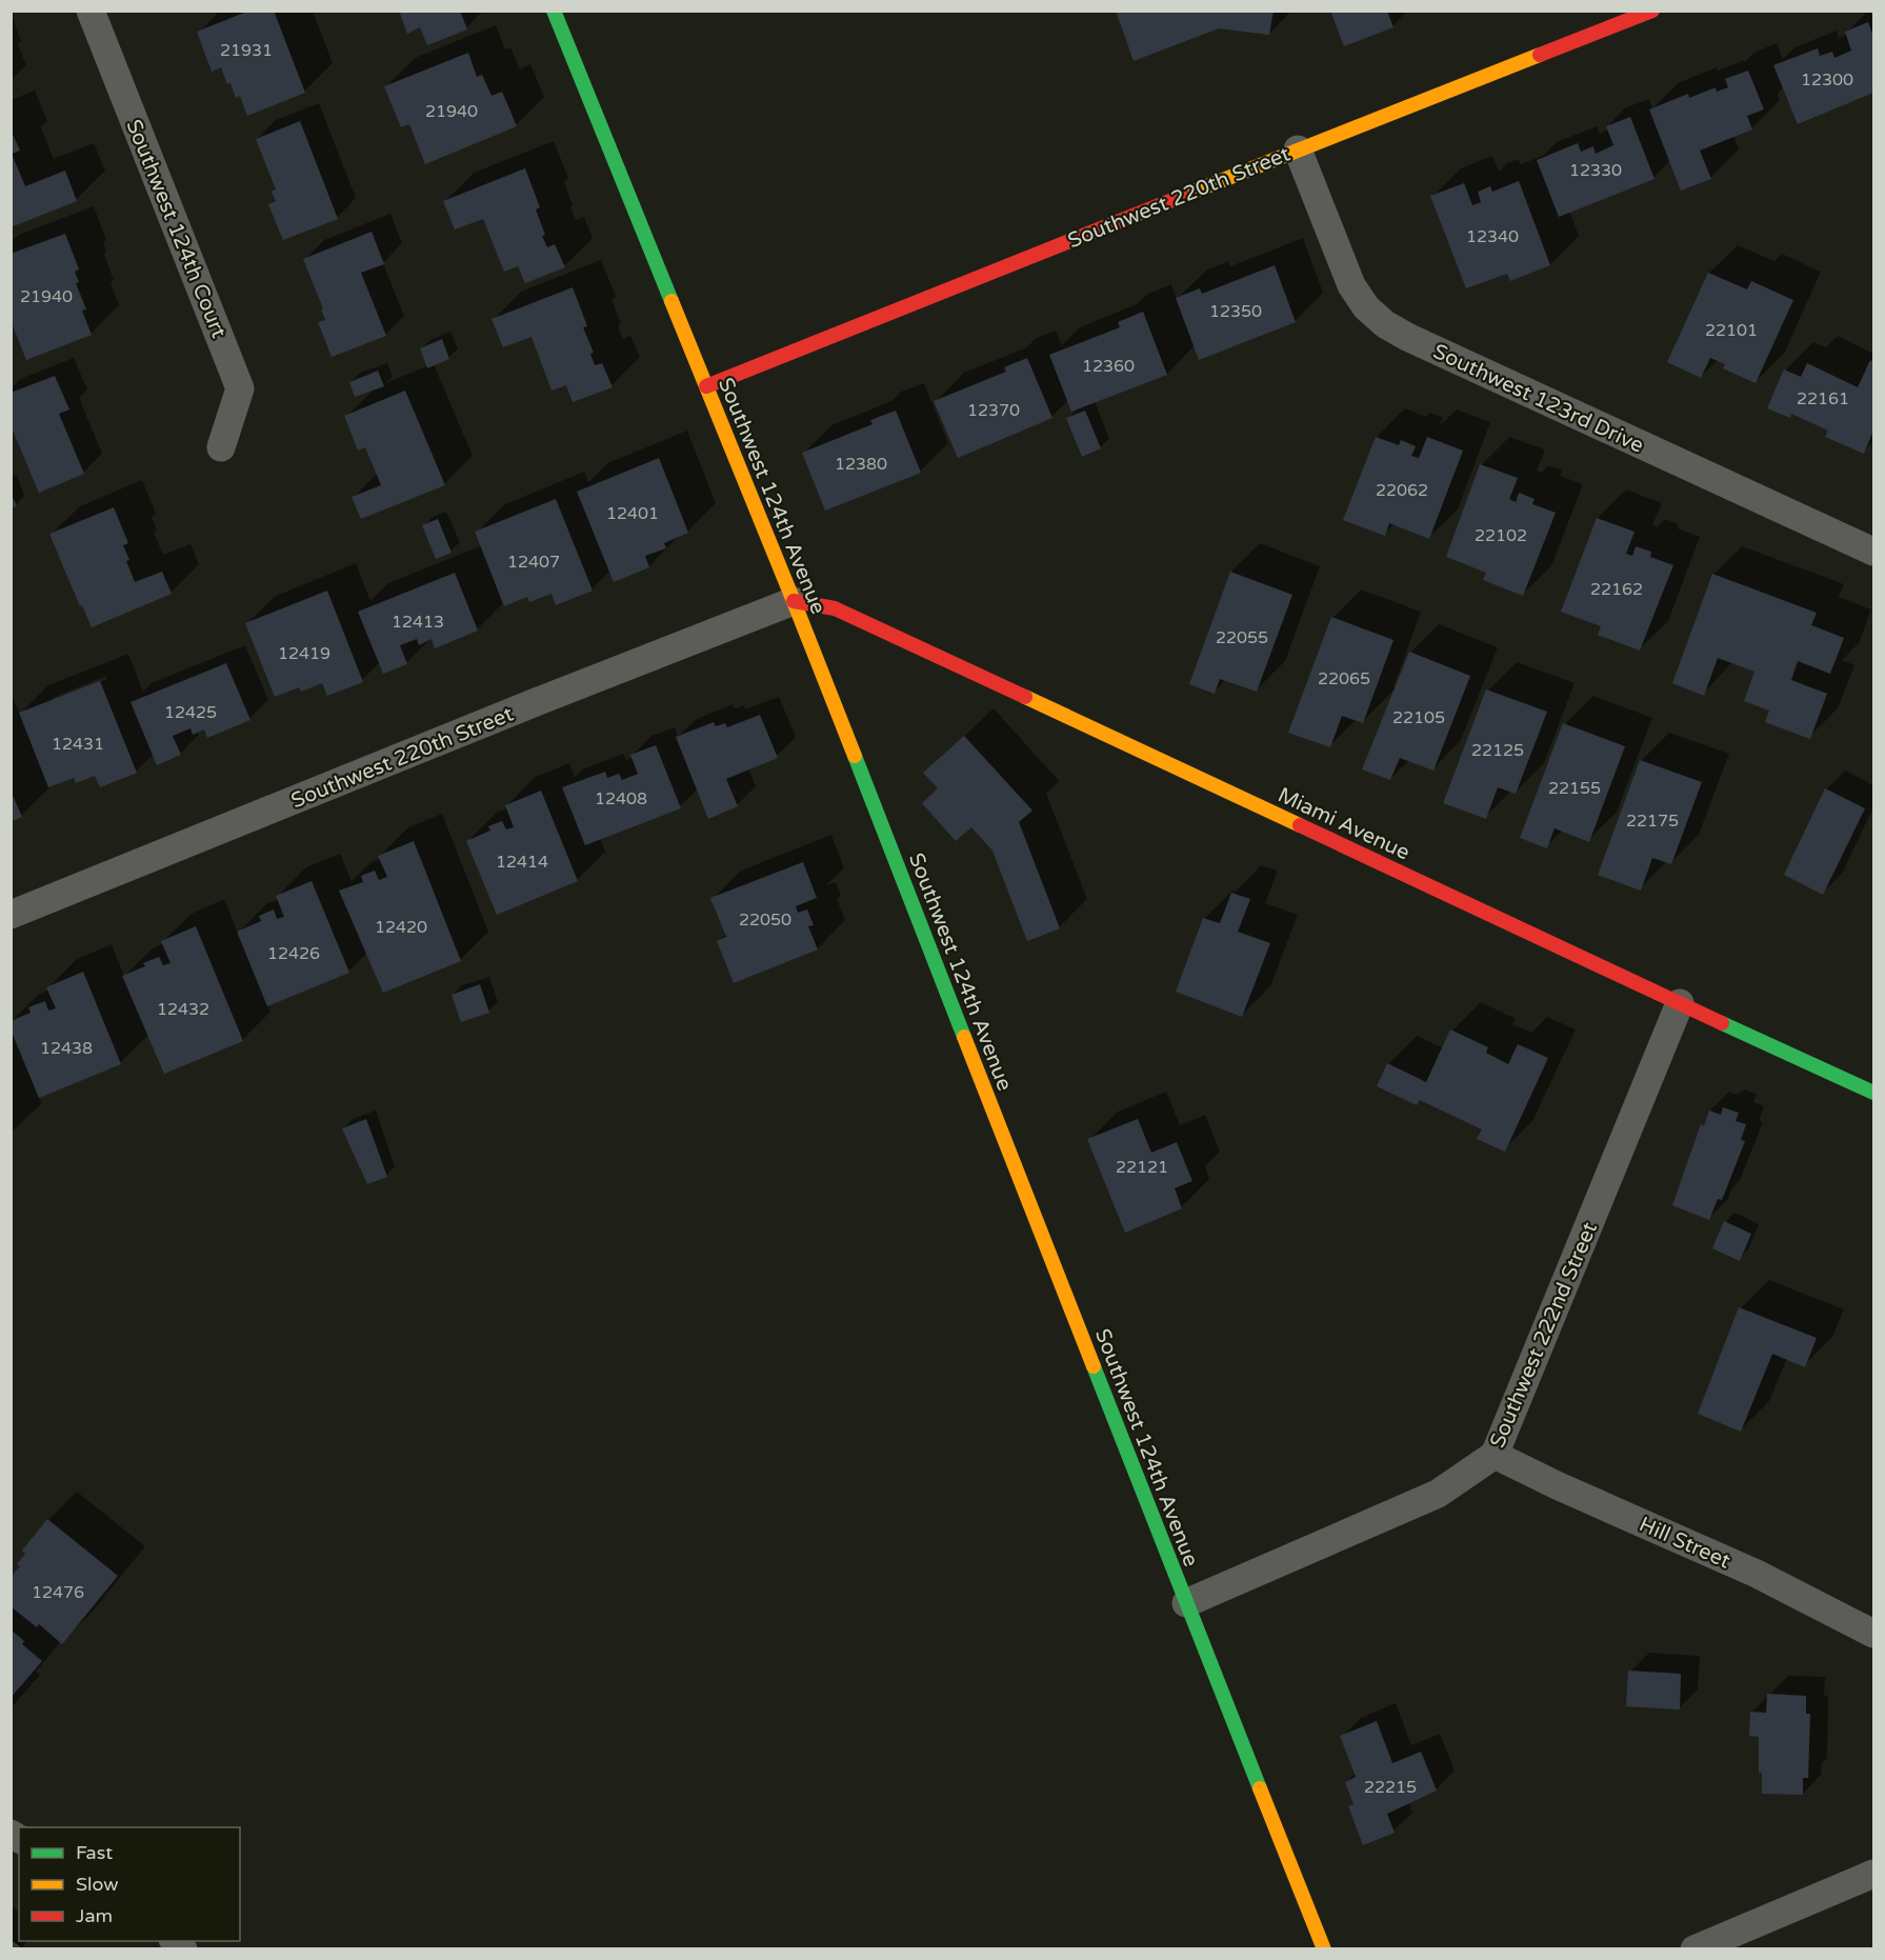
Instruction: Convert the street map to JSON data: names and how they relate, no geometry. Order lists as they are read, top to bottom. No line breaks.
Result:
{"streets":{"street":["Southwest 220th Street","Southwest 124th Court","Southwest 123rd Drive","Southwest 124th Avenue","Miami Avenue","Southwest 222nd Street","Hill Street"]},"crossings":[["Southwest 220th Street","Southwest 123rd Drive"],["Southwest 220th Street","Southwest 124th Avenue"],["Southwest 220th Street","Miami Avenue"],["Southwest 124th Avenue","Miami Avenue"],["Southwest 124th Avenue","Southwest 222nd Street"],["Miami Avenue","Southwest 222nd Street"],["Southwest 222nd Street","Hill Street"]],"house_numbers":["21931","12300","21940","12330","12340","21940","12350","22101","12360","22161","12370","12380","22062","12401","22102","12407","22162","12413","22055","12419","22065","12425","22105","12431","22125","22155","12408","22175","12414","22050","12420","12426","12432","12438","22121","12476","22215"],"legend":["Fast","Slow","Jam"]}
